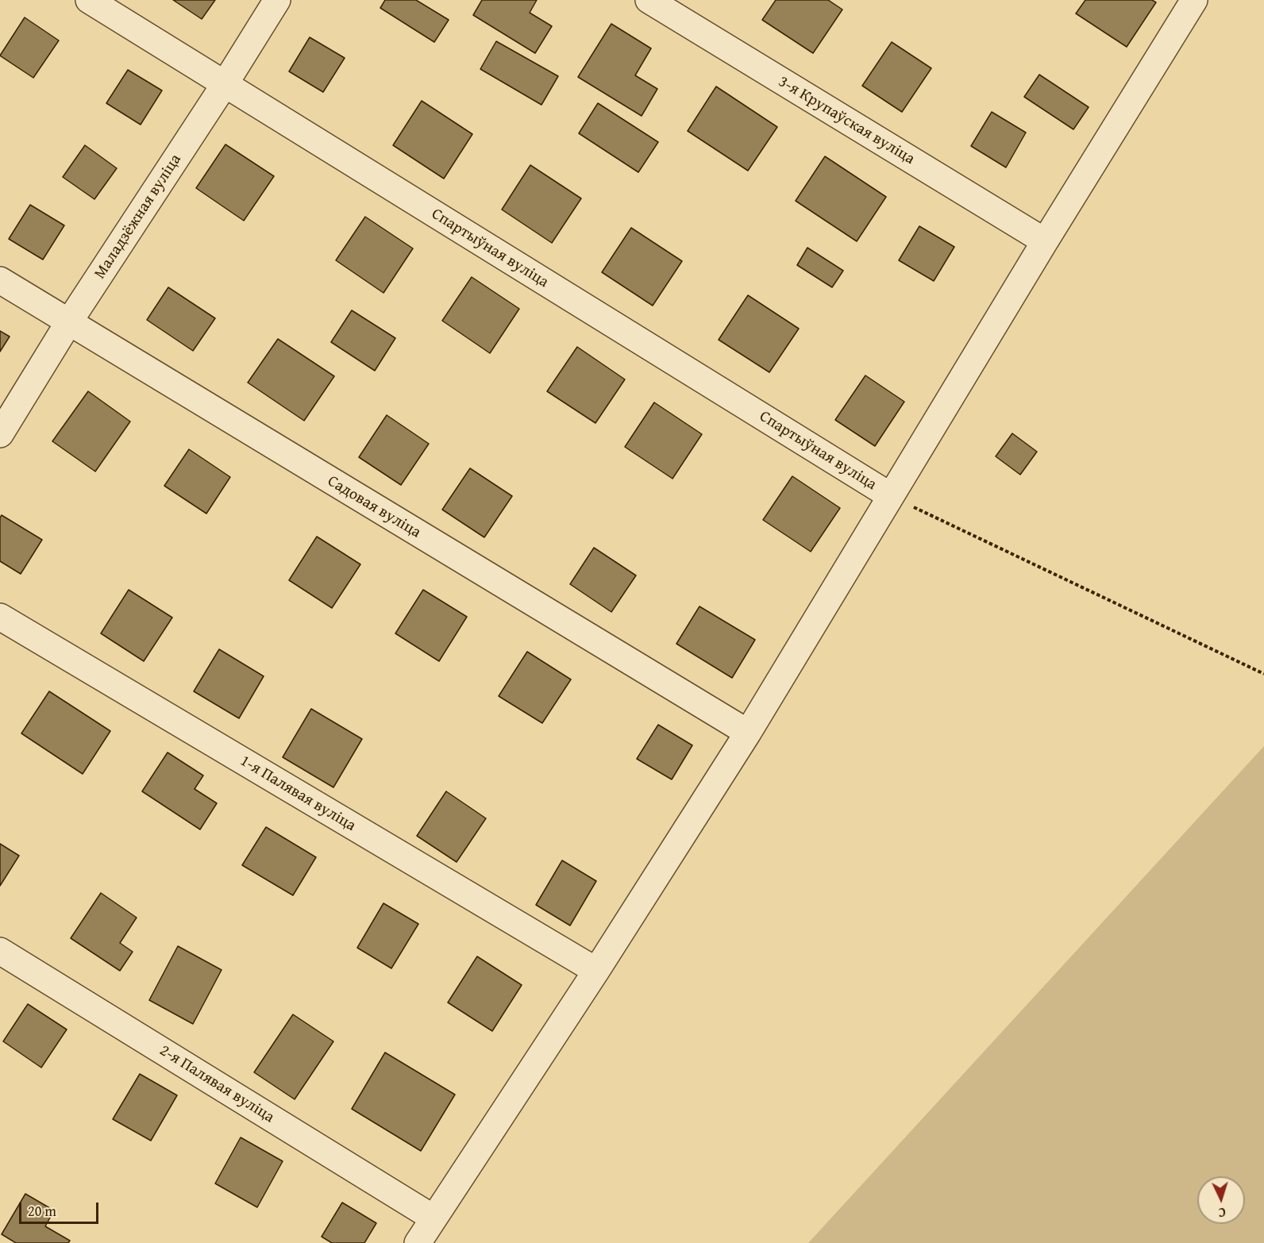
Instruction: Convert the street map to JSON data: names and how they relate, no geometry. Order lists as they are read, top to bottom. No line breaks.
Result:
{"streets":{"street":["3-я Крупаўская вуліца","Маладзёжная вуліца","Спартыўная вуліца","Садовая вуліца","1-я Палявая вуліца","2-я Палявая вуліца"]},"crossings":[["Маладзёжная вуліца","Спартыўная вуліца"],["Маладзёжная вуліца","Садовая вуліца"]],"scale_bar":"20 m","north":"bottom"}
